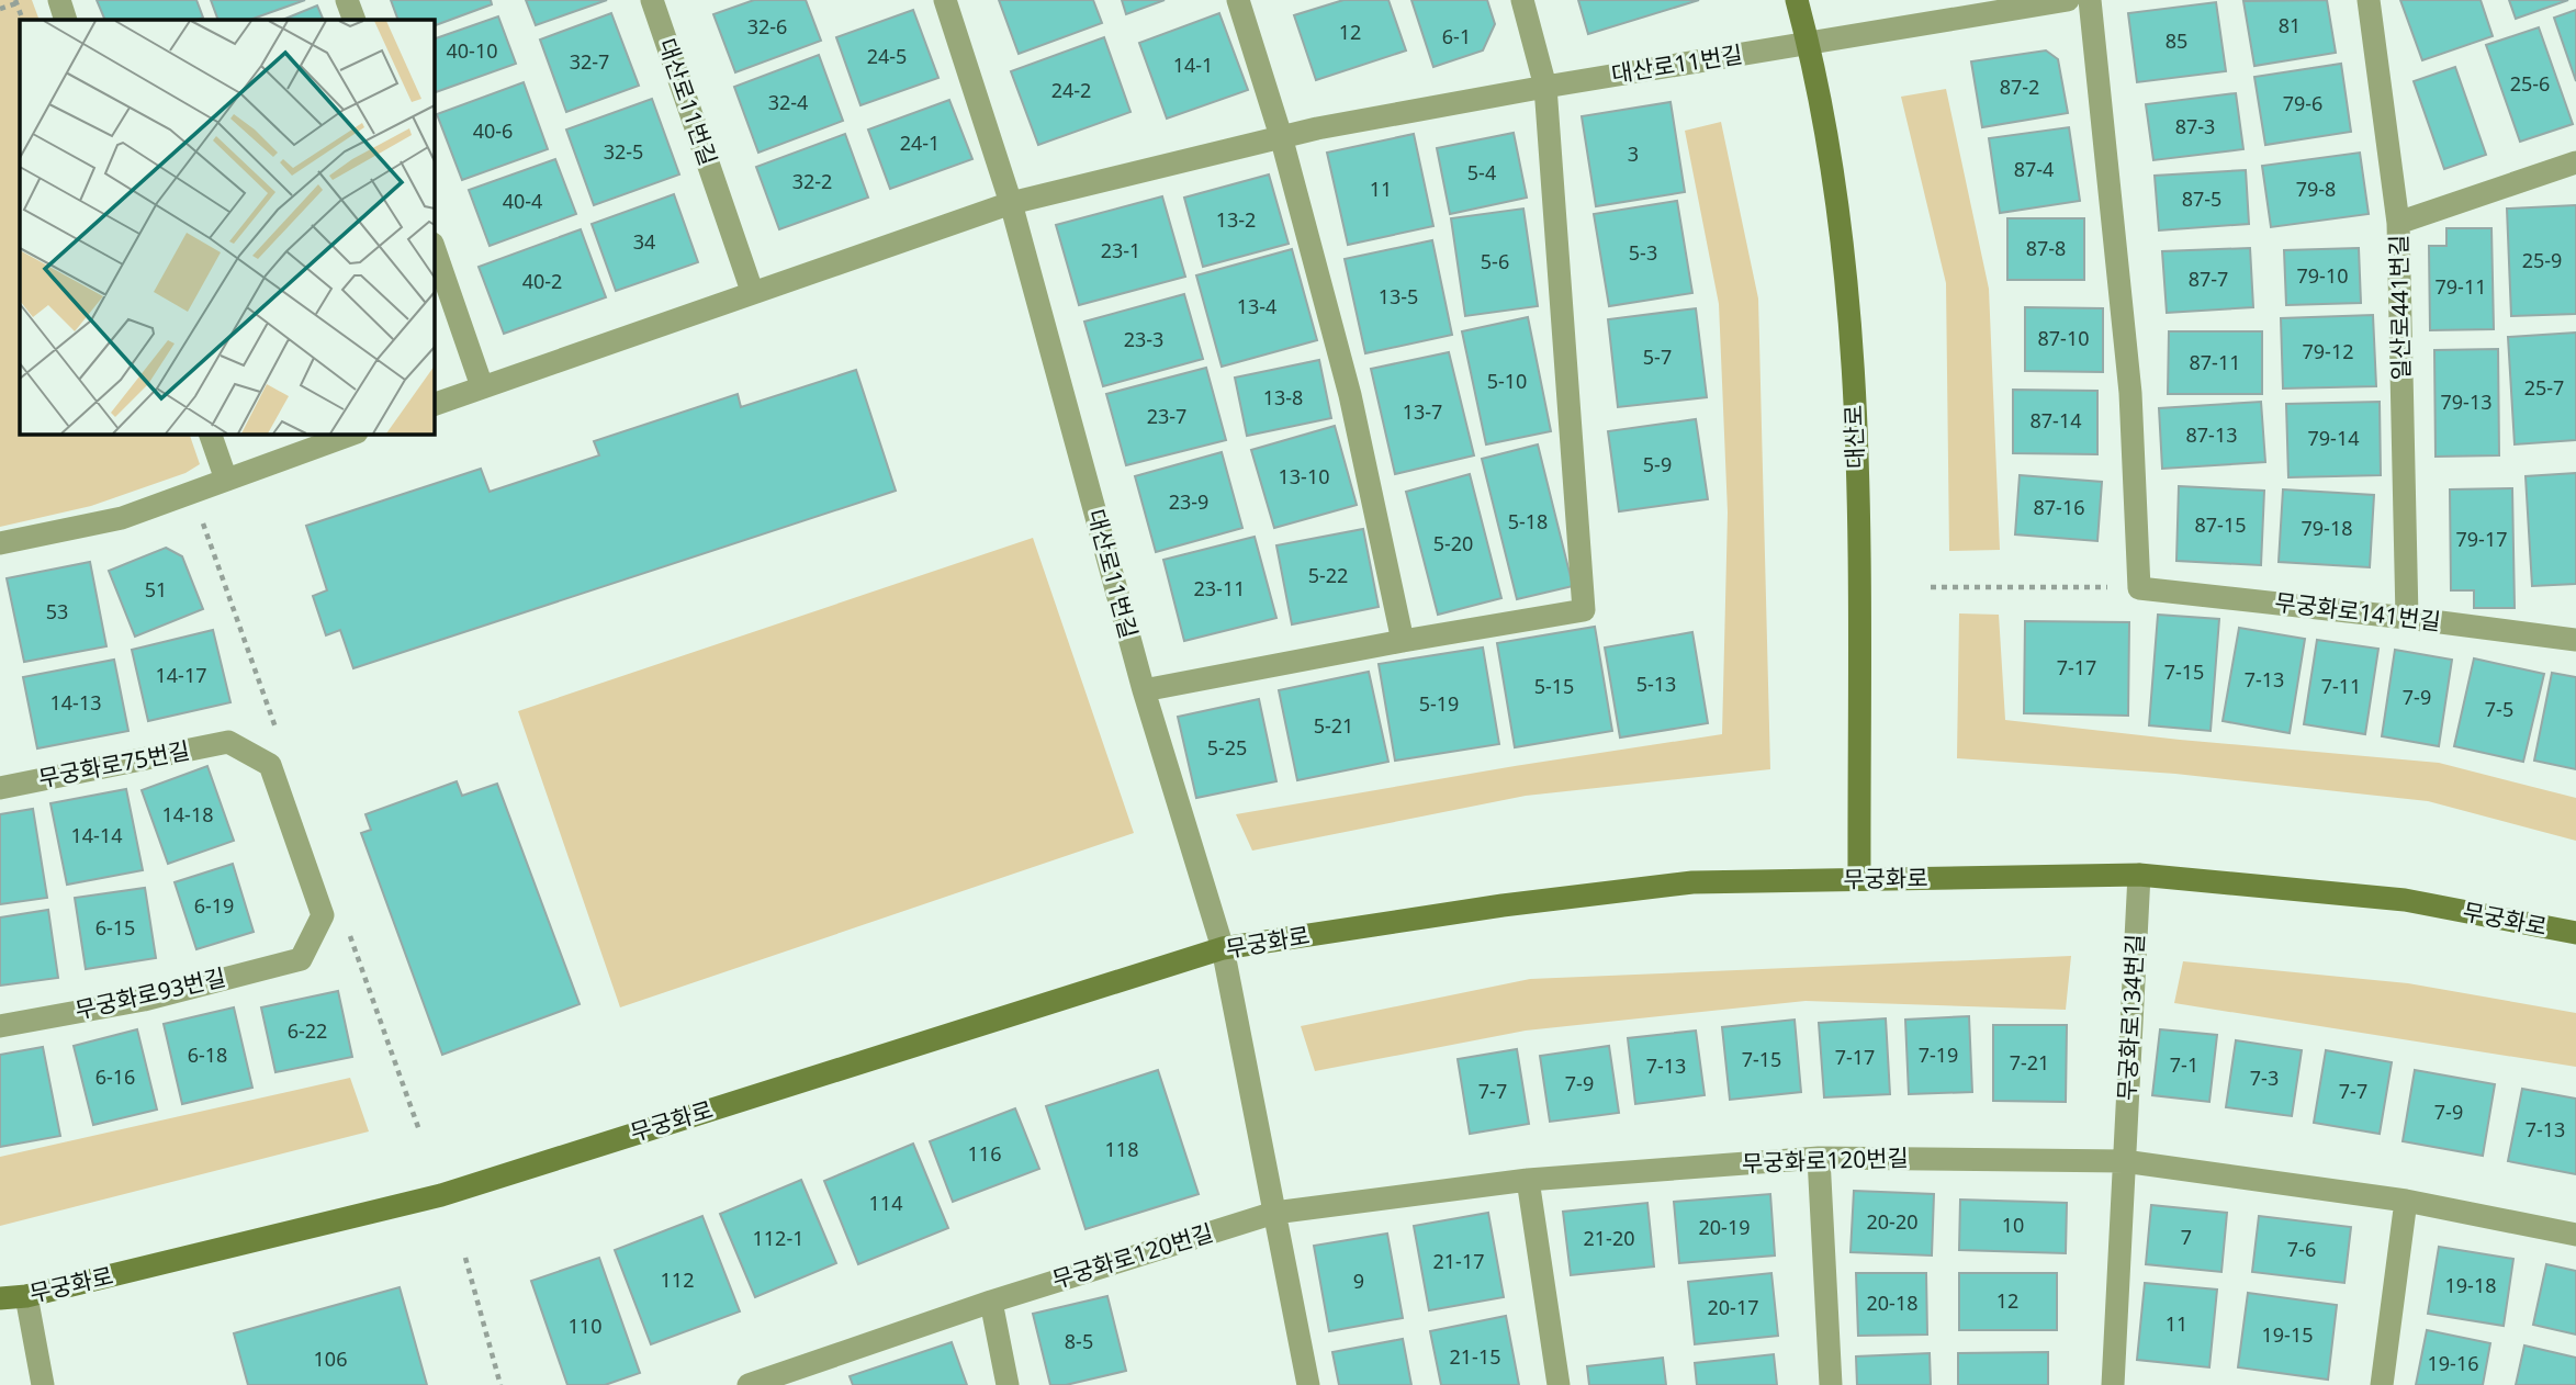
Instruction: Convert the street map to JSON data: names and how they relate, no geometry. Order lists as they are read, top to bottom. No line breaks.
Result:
{"streets":{"main road":["대산로","무궁화로"],"street":["대산로11번길","일산로441번길","무궁화로141번길","무궁화로75번길","무궁화로93번길","무궁화로134번길","무궁화로120번길"]},"crossings":[["대산로11번길","대산로"],["대산로11번길","무궁화로"],["일산로441번길","무궁화로141번길"],["대산로","무궁화로"],["무궁화로75번길","무궁화로93번길"],["무궁화로","무궁화로134번길"],["무궁화로134번길","무궁화로120번길"]],"house_numbers":["81","32-6","12","6-1","85","40-10","24-5","32-7","14-1","25-6","87-2","24-2","32-4","79-6","87-3","40-6","24-1","32-5","3","87-4","5-4","32-2","11","79-8","87-5","40-4","13-2","34","87-8","23-1","5-3","25-9","5-6","79-10","87-7","40-2","79-11","13-5","13-4","87-10","23-3","79-12","5-7","87-11","5-10","25-7","13-8","79-13","13-7","23-7","87-14","87-13","79-14","5-9","13-10","23-9","87-16","5-18","87-15","79-18","79-17","5-20","5-22","23-11","51","53","7-17","7-15","14-17","7-13","5-13","5-15","7-11","7-9","14-13","5-19","7-5","5-21","5-25","14-18","14-14","6-19","6-15","6-22","6-18","7-19","7-17","7-15","7-21","7-1","7-13","6-16","7-3","7-9","7-7","7-7","7-9","7-13","118","116","114","20-20","10","20-19","7","112-1","21-20","7-6","21-17","112","9","19-18","12","20-18","20-17","11","110","19-15","8-5","21-15","106","19-16"]}
